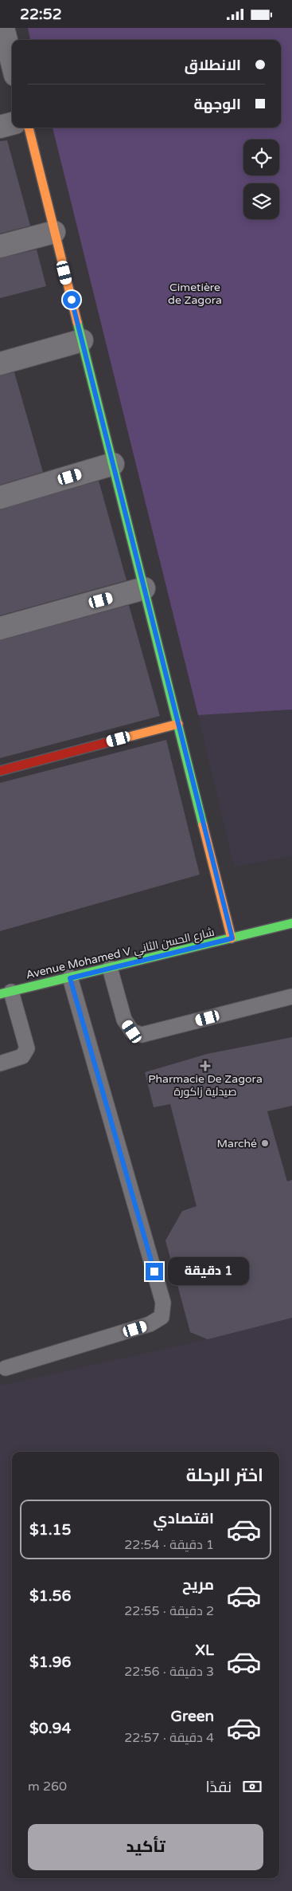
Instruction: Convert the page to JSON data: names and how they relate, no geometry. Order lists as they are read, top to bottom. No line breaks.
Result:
{"streets":{"street":["Avenue Mohamed V شارع الحسن الثاني"]},"parks":["Cimetière de Zagora"],"places":{"health":["Pharmacie De Zagora صيدلية زاكورة"],"other":["Marché"]},"page":{"status":"22:52","banner":["الانطلاق","الوجهة"],"bubble":"1 دقيقة","heading":"اختر الرحلة","list":[{"name":"اقتصادي","note":"1 دقيقة · 22:54","value":"$1.15"},{"name":"مريح","note":"2 دقيقة · 22:55","value":"$1.56"},{"name":"XL","note":"3 دقيقة · 22:56","value":"$1.96"},{"name":"Green","note":"4 دقيقة · 22:57","value":"$0.94"}],"pay":["نقدًا","260 m"],"buttons":"تأكيد"}}
